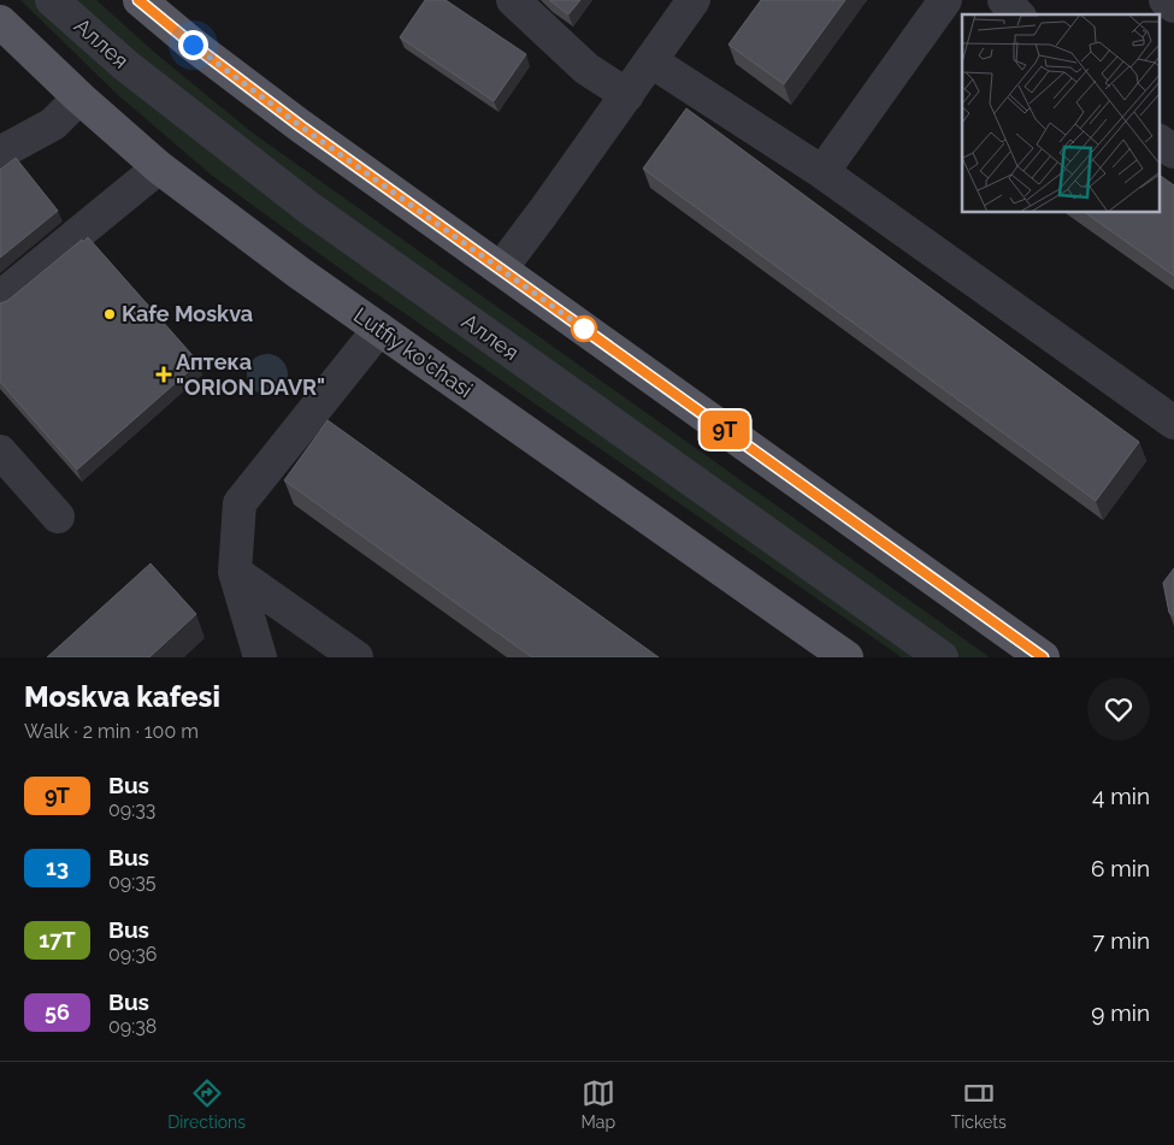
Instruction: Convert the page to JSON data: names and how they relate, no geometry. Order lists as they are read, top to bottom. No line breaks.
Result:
{"streets":{"main road":["Lutfiy ko'chasi"],"street":["Аллея"]},"places":{"other":["Kafe Moskva"],"health":["Аптека \"ORION DAVR\""]},"lines":["bus line 9Т"],"page":{"on_map":"9Т","heading":["Moskva kafesi","Walk · 2 min · 100 m"],"list":[{"mark":"9Т","name":"Bus","note":"09:33","value":"4 min"},{"mark":"13","name":"Bus","note":"09:35","value":"6 min"},{"mark":"17T","name":"Bus","note":"09:36","value":"7 min"},{"mark":"56","name":"Bus","note":"09:38","value":"9 min"}],"tabs":["Directions","Map","Tickets"]}}
